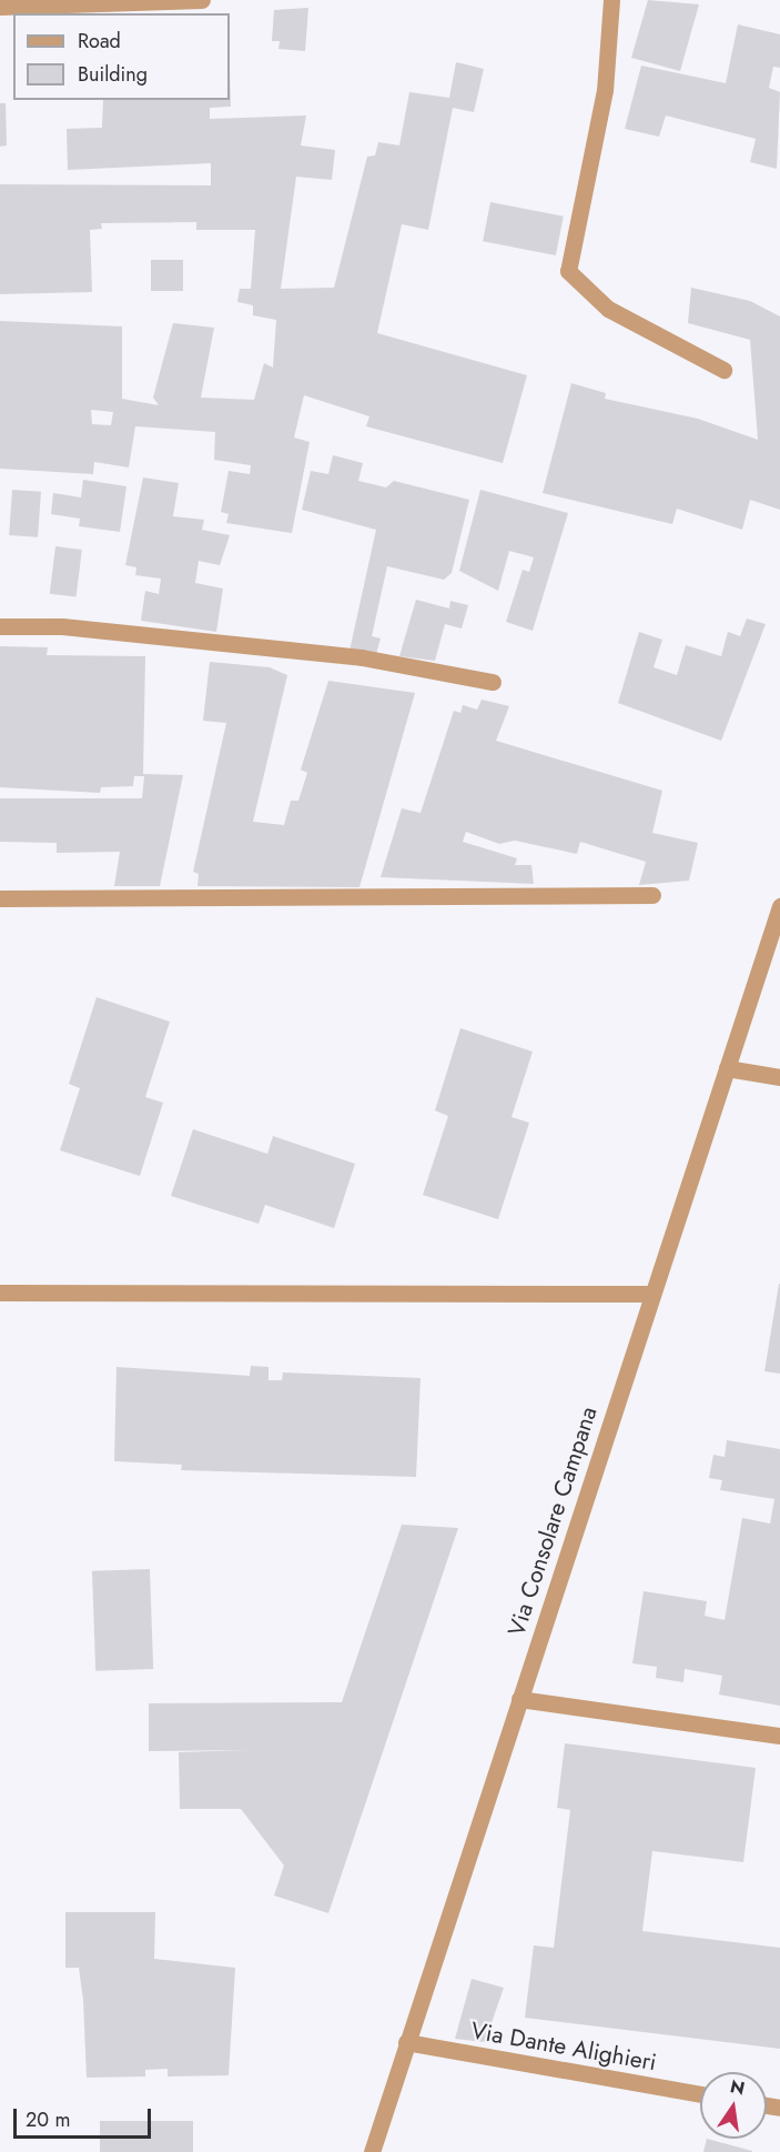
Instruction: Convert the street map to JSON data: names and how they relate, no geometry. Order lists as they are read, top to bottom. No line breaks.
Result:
{"streets":{"street":["Via Consolare Campana","Via Dante Alighieri"]},"crossings":[["Via Consolare Campana","Via Dante Alighieri"]],"legend":["Road","Building"],"scale_bar":"20 m","north":"top"}
